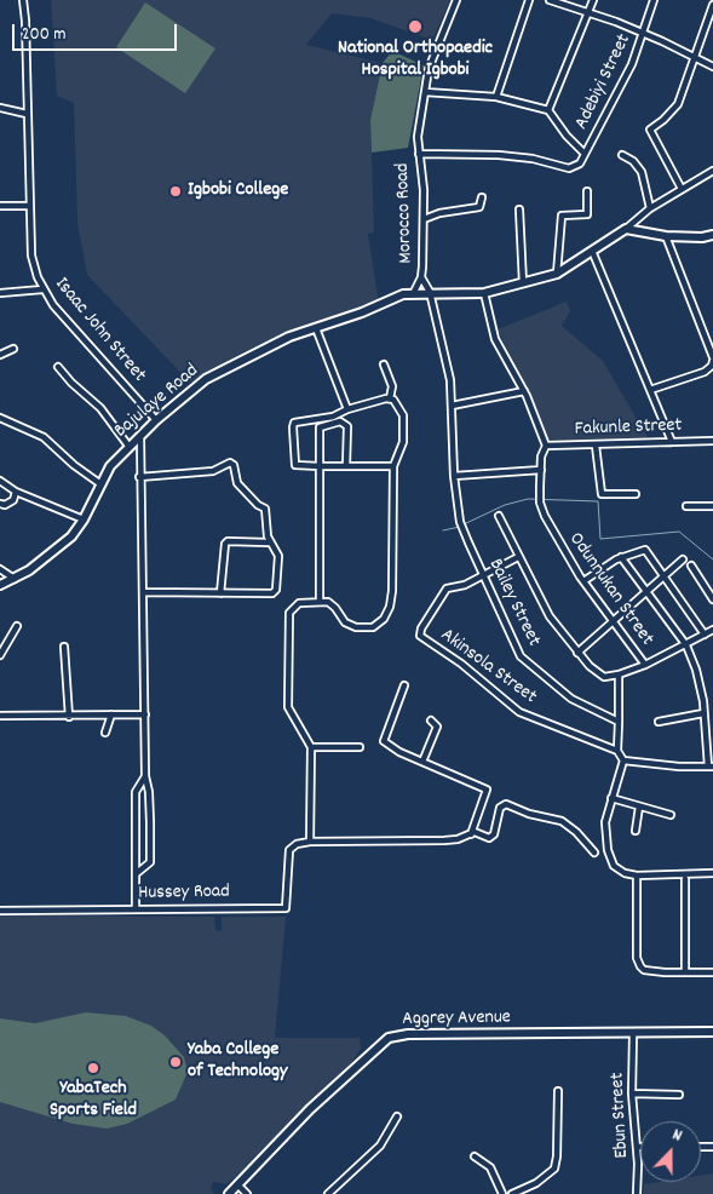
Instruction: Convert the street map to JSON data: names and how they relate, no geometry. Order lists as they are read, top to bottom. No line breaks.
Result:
{"streets":{"street":["Adebiyi Street","Morocco Road","Isaac John Street","Bajulaye Road","Fakunle Street","Odunnukan Street","Bailey Street","Akinsola Street","Hussey Road","Aggrey Avenue","Ebun Street"]},"crossings":[["Adebiyi Street","Morocco Road"],["Morocco Road","Bajulaye Road"],["Morocco Road","Bailey Street"],["Isaac John Street","Bajulaye Road"],["Bajulaye Road","Odunnukan Street"],["Fakunle Street","Odunnukan Street"],["Bailey Street","Akinsola Street"],["Aggrey Avenue","Ebun Street"]],"places":["National Orthopaedic Hospital Igbobi","Igbobi College","Yaba College of Technology","YabaTech Sports Field"],"scale_bar":"200 m","north":"top"}
